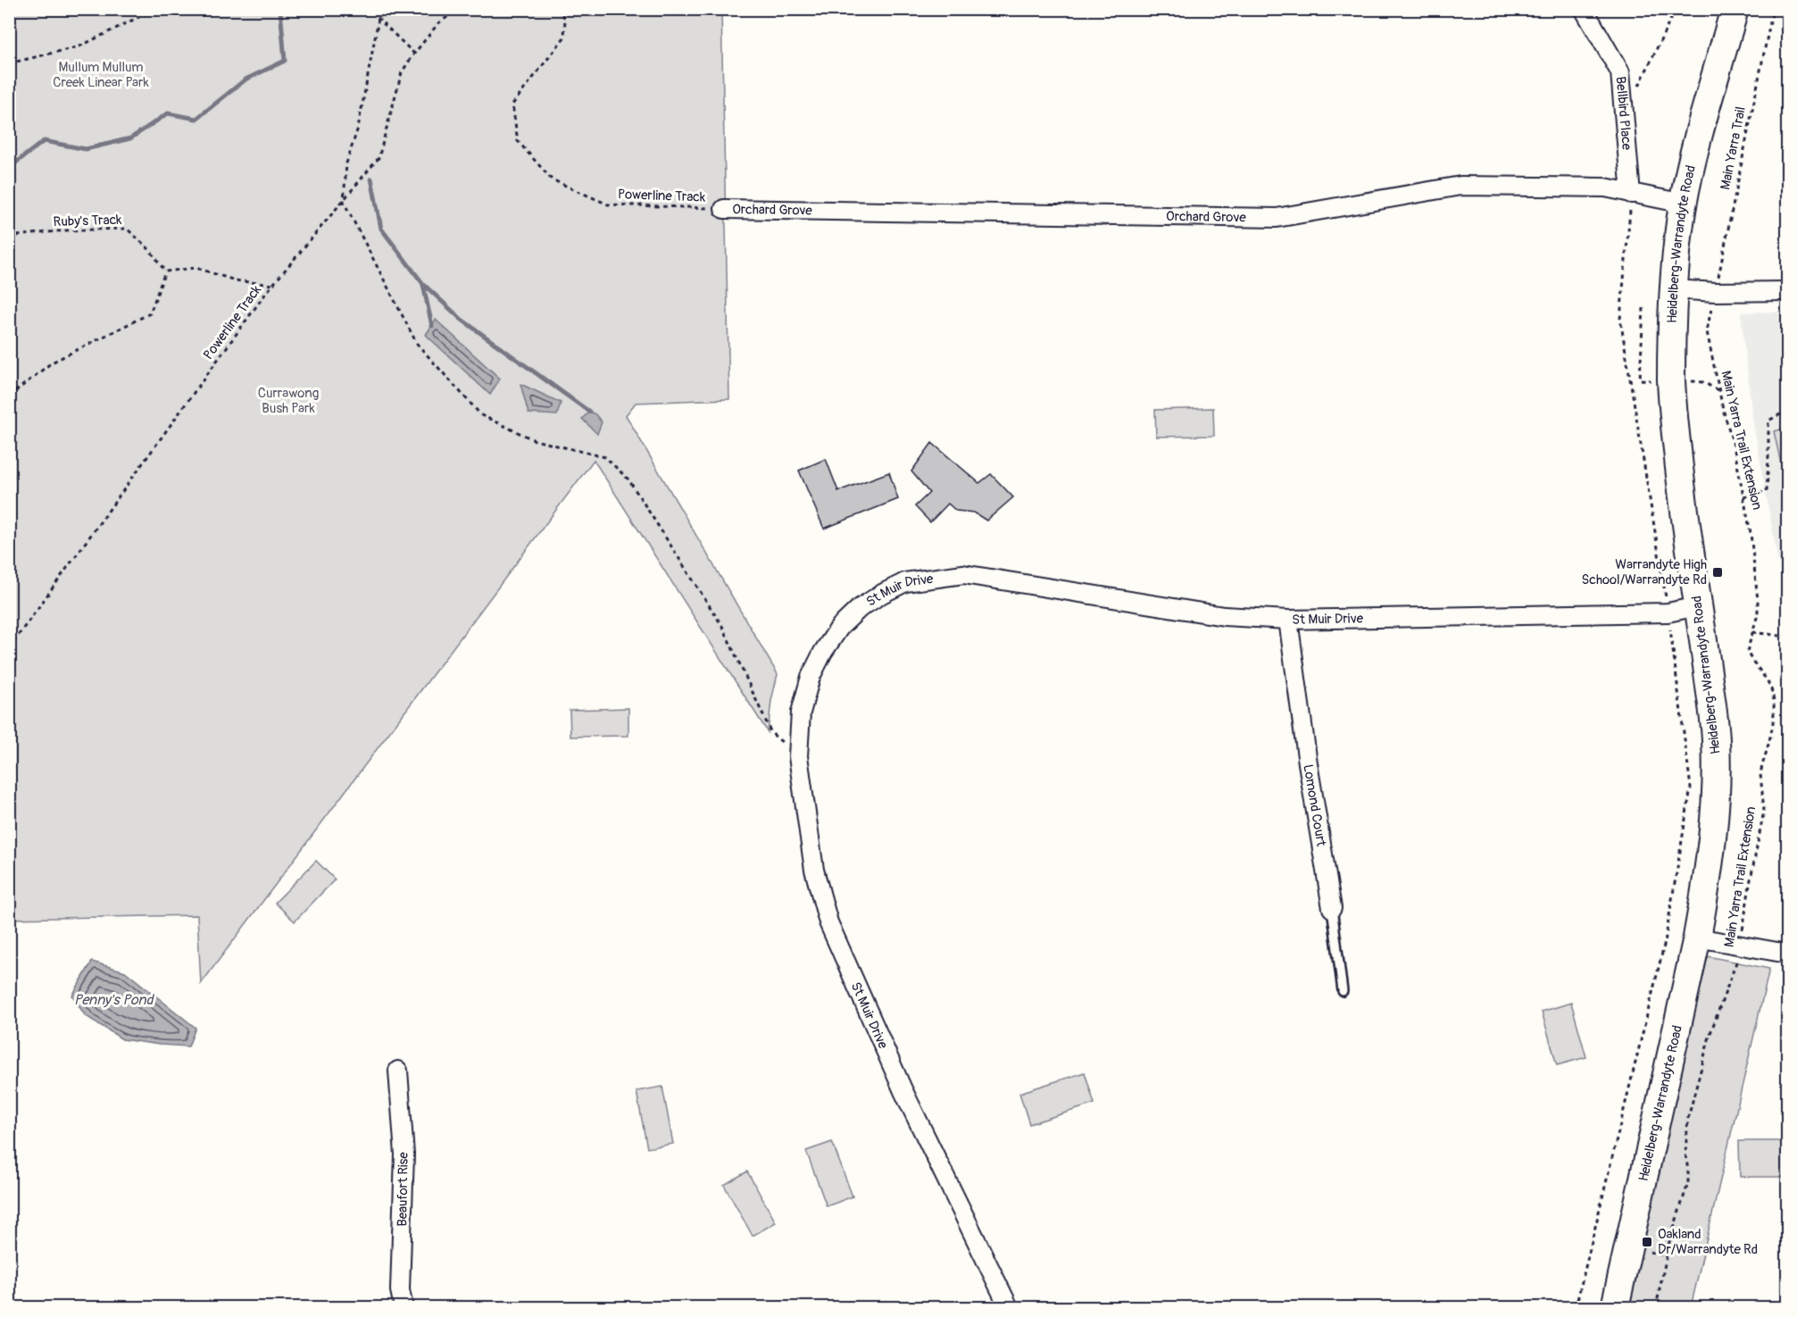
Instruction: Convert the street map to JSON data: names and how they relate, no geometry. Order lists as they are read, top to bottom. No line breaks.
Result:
{"streets":{"main road":["Heidelberg-Warrandyte Road"],"street":["Bellbird Place","Orchard Grove","St Muir Drive","Lomond Court","Beaufort Rise"],"path":["Main Yarra Trail","Powerline Track","Ruby's Track","Main Yarra Trail Extension"]},"crossings":[["Bellbird Place","Orchard Grove"],["Main Yarra Trail","Main Yarra Trail Extension"],["Powerline Track","Orchard Grove"],["Orchard Grove","Heidelberg-Warrandyte Road"],["Heidelberg-Warrandyte Road","St Muir Drive"],["St Muir Drive","Lomond Court"]],"water":["Penny's Pond"],"parks":["Mullum Mullum Creek Linear Park","Currawong Bush Park"],"places":{"transit":["Warrandyte High School/Warrandyte Rd","Oakland Dr/Warrandyte Rd"]}}
